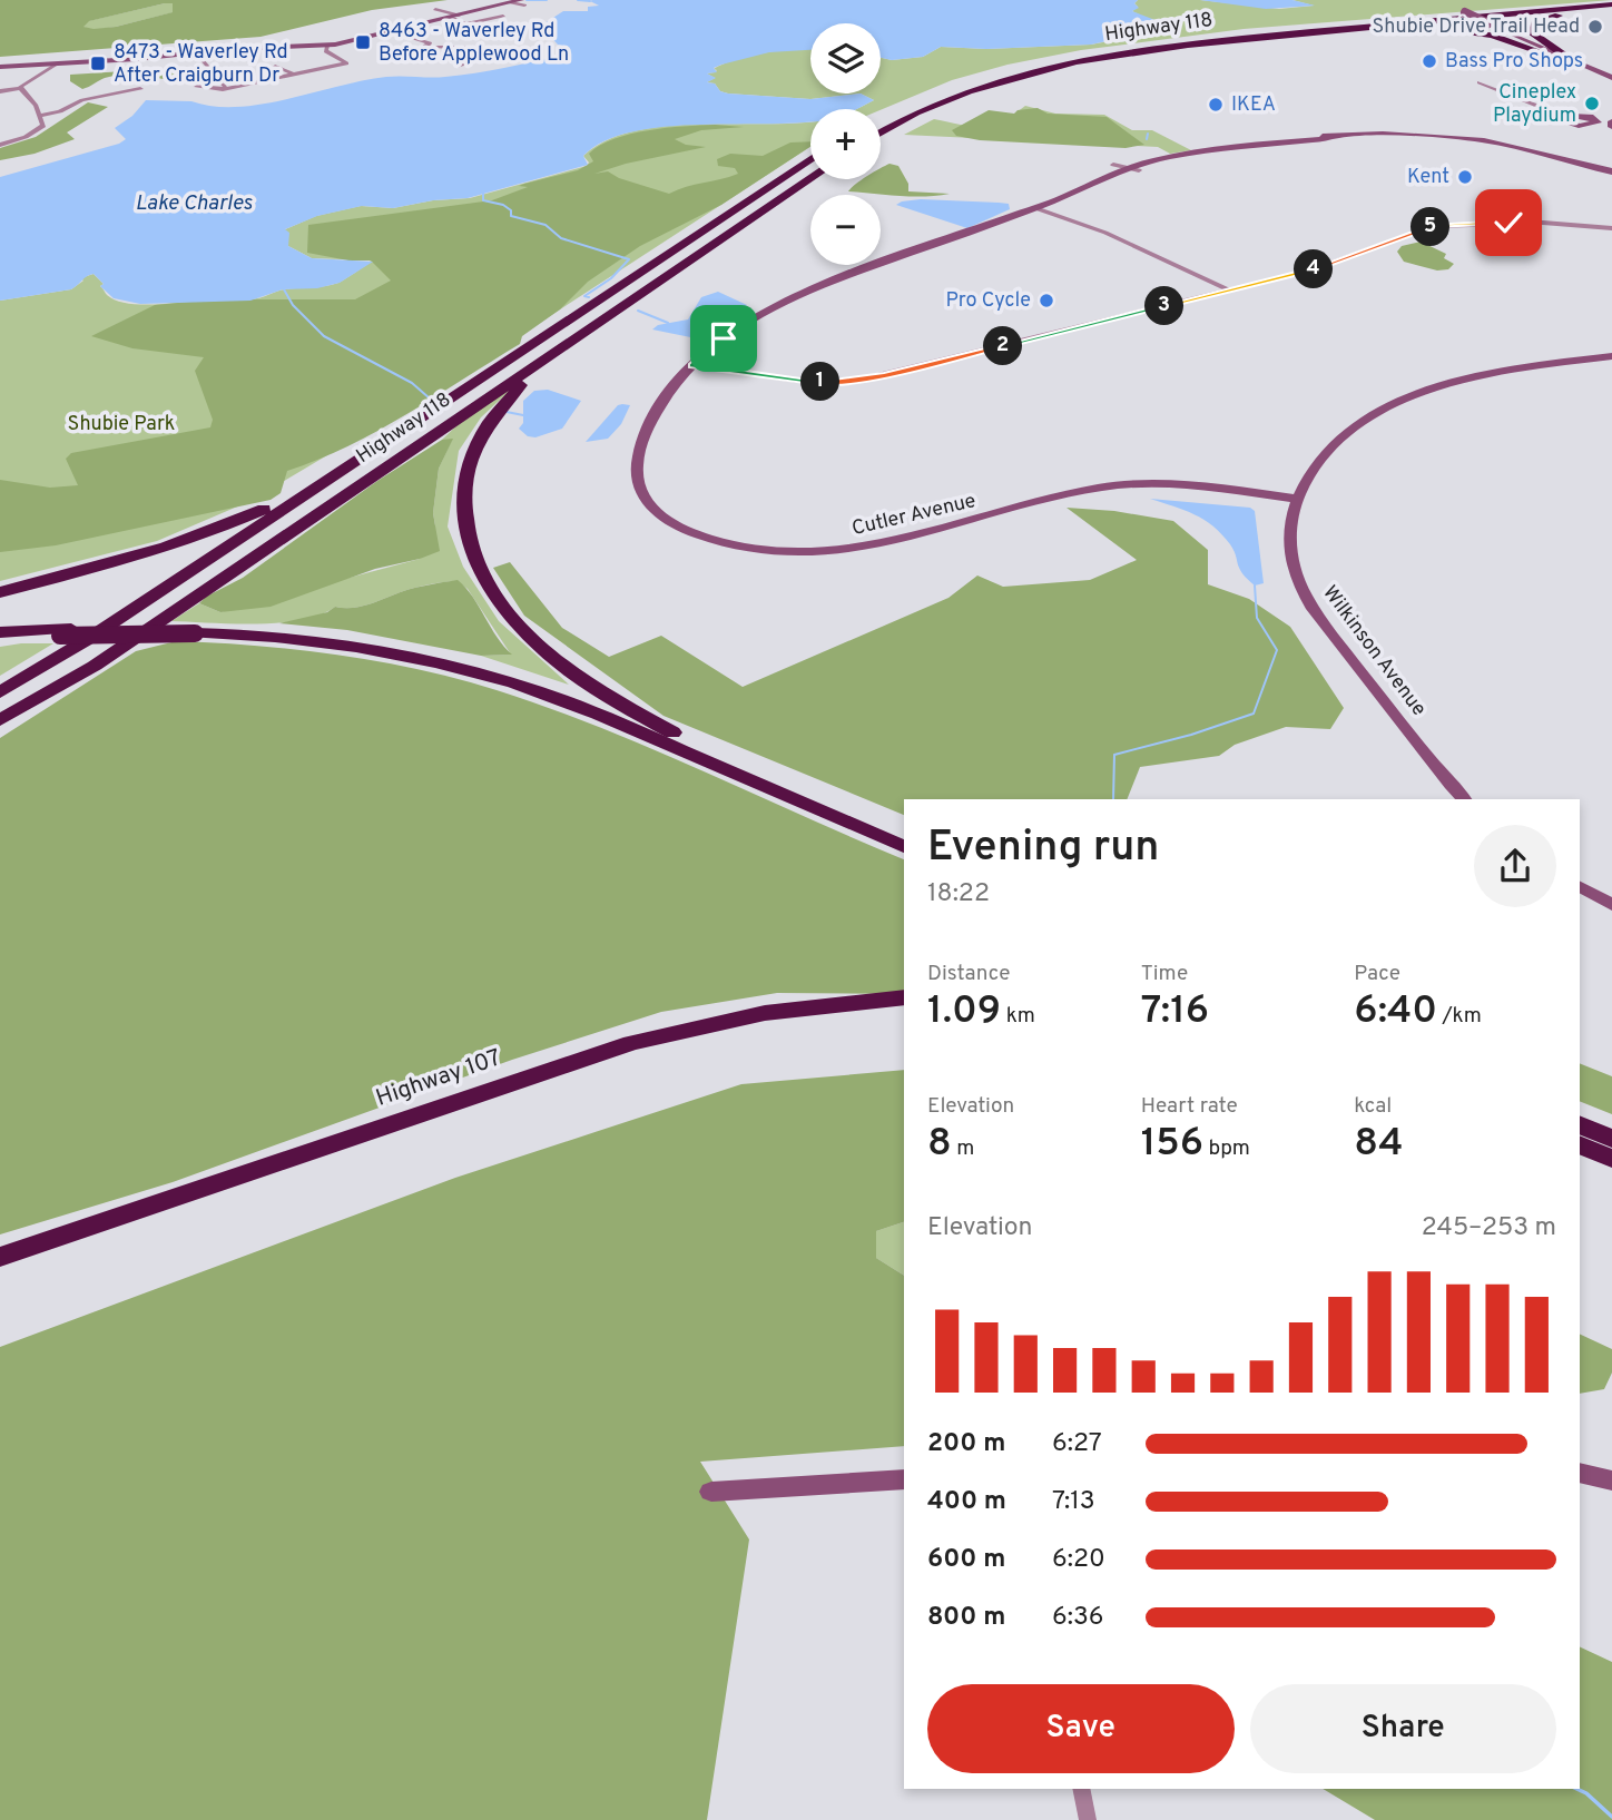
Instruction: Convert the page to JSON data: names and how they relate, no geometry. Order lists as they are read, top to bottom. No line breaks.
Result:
{"streets":{"highway":["Highway 118","Highway 107"],"street":["Cutler Avenue","Wilkinson Avenue"]},"crossings":[["Cutler Avenue","Wilkinson Avenue"]],"water":["Lake Charles"],"parks":["Shubie Park"],"places":{"other":["Shubie Drive Trail Head","Bass Pro Shops","Cineplex Playdium","IKEA","Kent","Pro Cycle"],"transit":["8463 - Waverley Rd Before Applewood Ln","8473 - Waverley Rd After Craigburn Dr"]},"page":{"map_buttons":["+","−"],"pins":["5","4","3","2","1"],"heading":["Evening run","18:22"],"stats":[["Distance","1.09 km"],["Time","7:16"],["Pace","6:40 /km"],["Elevation","8 m"],["Heart rate","156 bpm"],["kcal","84"]],"chart":["Elevation","245–253 m"],"list":[{"name":"200 m","note":"6:27"},{"name":"400 m","note":"7:13"},{"name":"600 m","note":"6:20"},{"name":"800 m","note":"6:36"}],"buttons":["Save","Share"]}}
